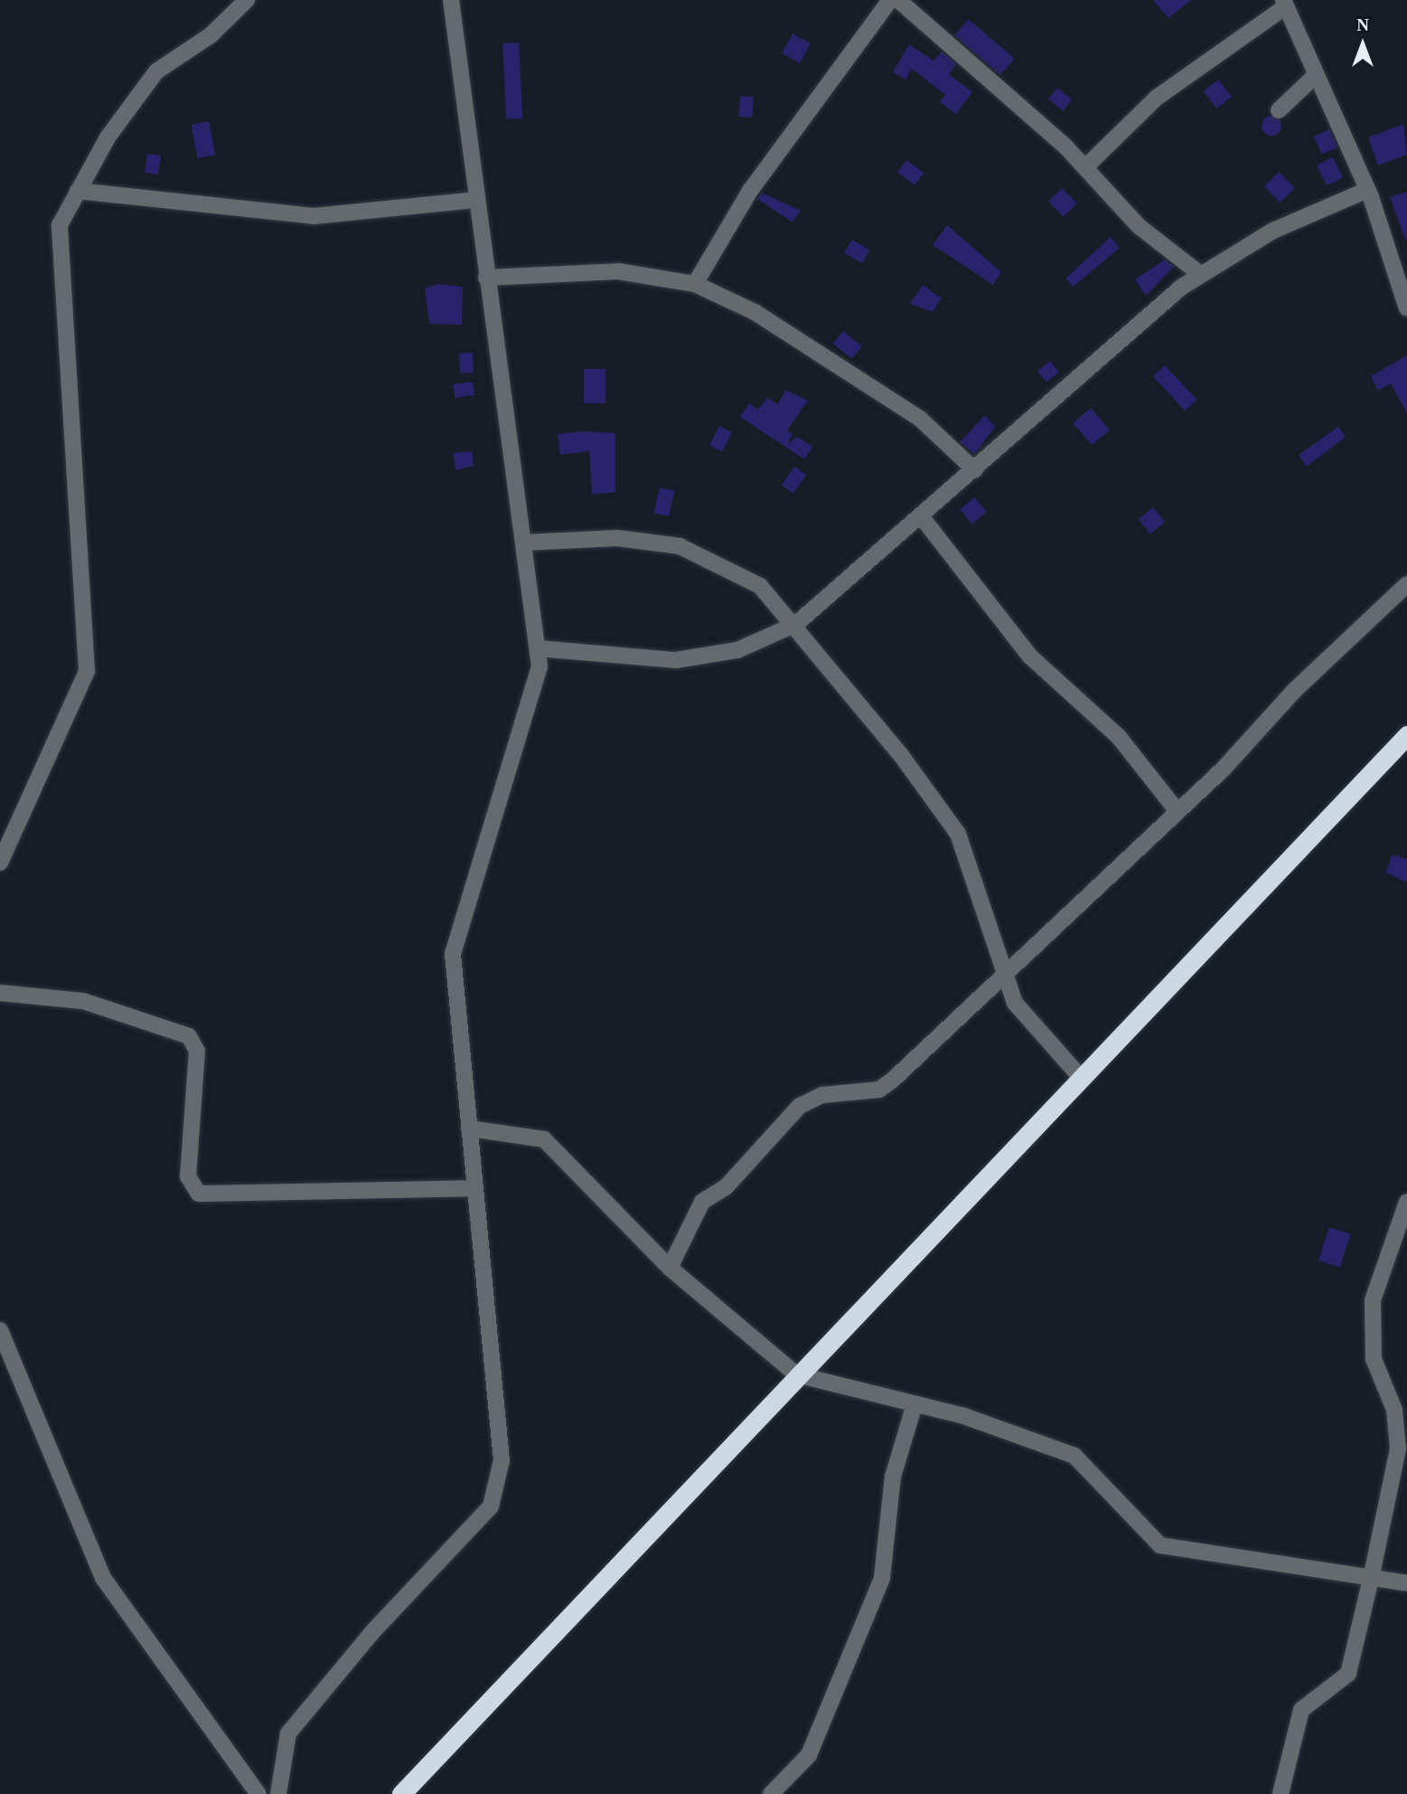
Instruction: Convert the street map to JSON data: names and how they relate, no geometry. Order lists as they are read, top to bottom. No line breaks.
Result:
{"north":"top"}
